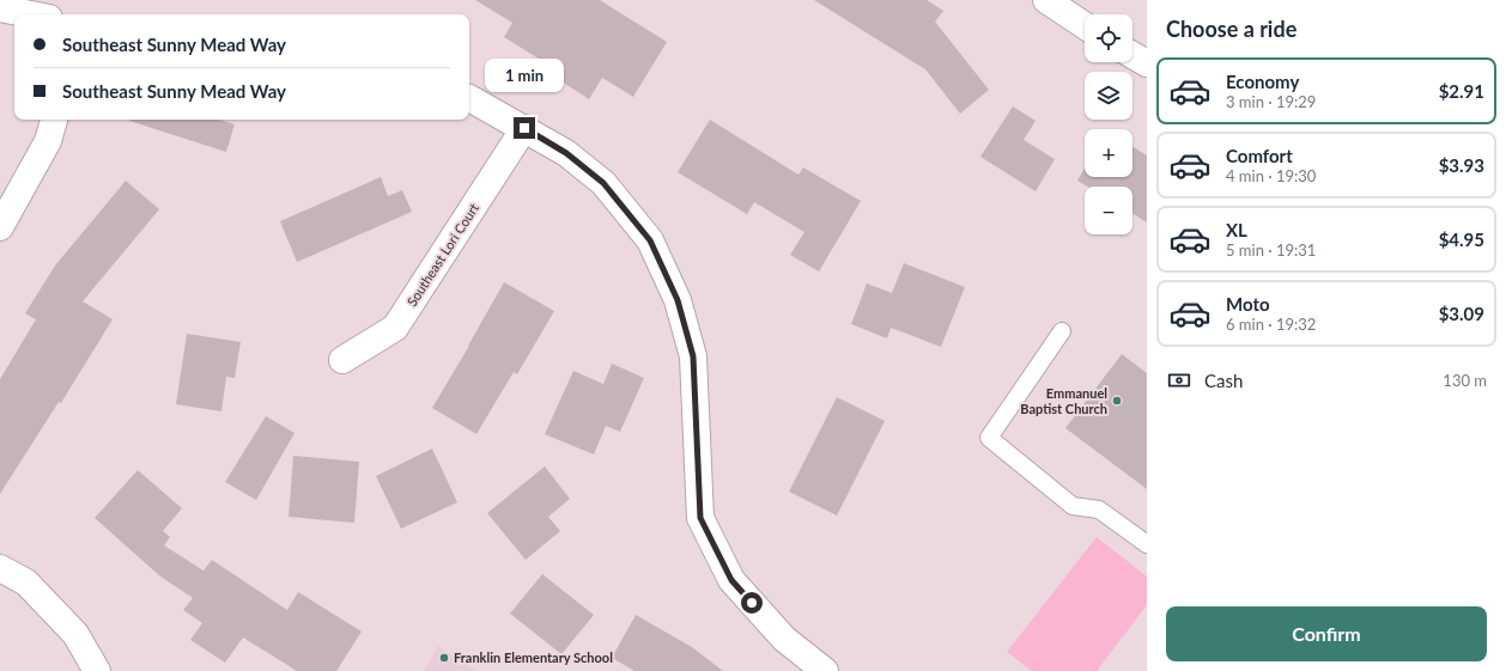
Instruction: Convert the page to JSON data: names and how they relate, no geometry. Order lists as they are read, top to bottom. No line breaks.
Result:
{"streets":{"street":["Southeast Lori Court"]},"places":["Emmanuel Baptist Church","Franklin Elementary School"],"page":{"heading":"Choose a ride","map_buttons":["+","−"],"banner":["Southeast Sunny Mead Way","Southeast Sunny Mead Way"],"list":[{"name":"Economy","note":"3 min · 19:29","value":"$2.91"},{"name":"Comfort","note":"4 min · 19:30","value":"$3.93"},{"name":"XL","note":"5 min · 19:31","value":"$4.95"},{"name":"Moto","note":"6 min · 19:32","value":"$3.09"}],"bubble":"1 min","pay":["Cash","130 m"],"buttons":"Confirm"}}
